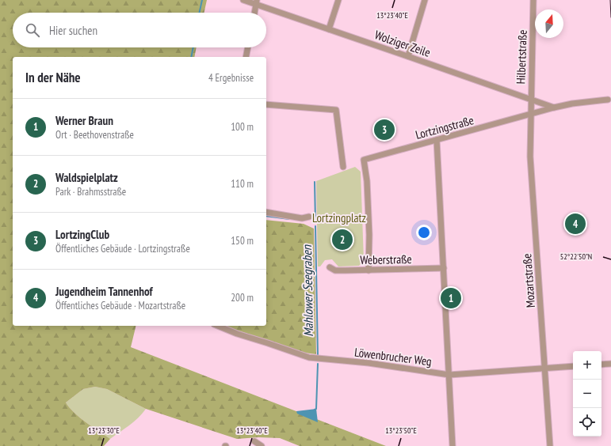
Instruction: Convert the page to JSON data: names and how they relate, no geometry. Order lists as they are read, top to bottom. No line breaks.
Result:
{"streets":{"street":["Wolziger Zeile","Hilbertstraße","Lortzingstraße","Weberstraße","Mozartstraße","Löwenbrucher Weg"]},"crossings":[["Wolziger Zeile","Hilbertstraße"],["Hilbertstraße","Lortzingstraße"],["Hilbertstraße","Mozartstraße"],["Lortzingstraße","Weberstraße"],["Lortzingstraße","Mozartstraße"],["Mozartstraße","Löwenbrucher Weg"]],"water":["Mahlower Seegraben"],"parks":["Lortzingplatz"],"north":"top","page":{"search":"Hier suchen","heading":["In der Nähe","4 Ergebnisse"],"list":[{"mark":"1","name":"Werner Braun","note":"Ort · Beethovenstraße","value":"100 m"},{"mark":"2","name":"Waldspielplatz","note":"Park · Brahmsstraße","value":"110 m"},{"mark":"3","name":"LortzingClub","note":"Öffentliches Gebäude · Lortzingstraße","value":"150 m"},{"mark":"4","name":"Jugendheim Tannenhof","note":"Öffentliches Gebäude · Mozartstraße","value":"200 m"}],"pins":["3","4","2","1"],"map_buttons":["+","−"]},"coordinates":["13°23'40\"E","52°22'50\"N","13°23'30\"E","13°23'50\"E"]}
